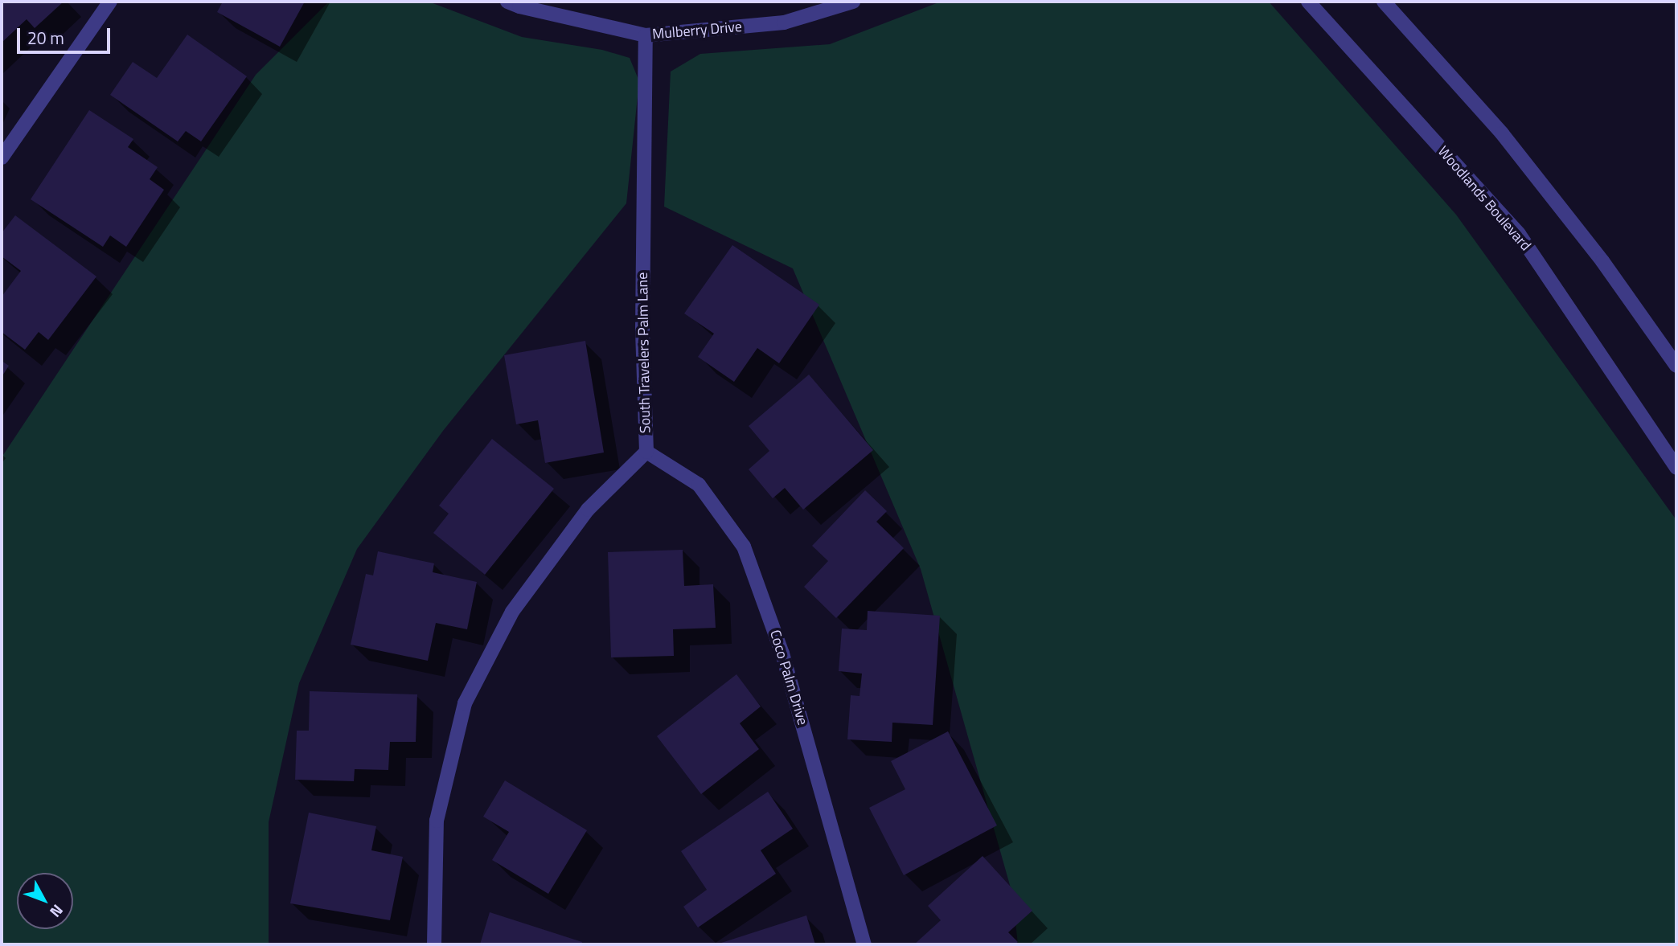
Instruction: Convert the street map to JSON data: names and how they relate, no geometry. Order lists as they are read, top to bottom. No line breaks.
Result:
{"streets":{"street":["Mulberry Drive","Woodlands Boulevard","South Travelers Palm Lane","Coco Palm Drive"]},"crossings":[["Mulberry Drive","South Travelers Palm Lane"],["South Travelers Palm Lane","Coco Palm Drive"]],"scale_bar":"20 m","north":"bottom right"}
